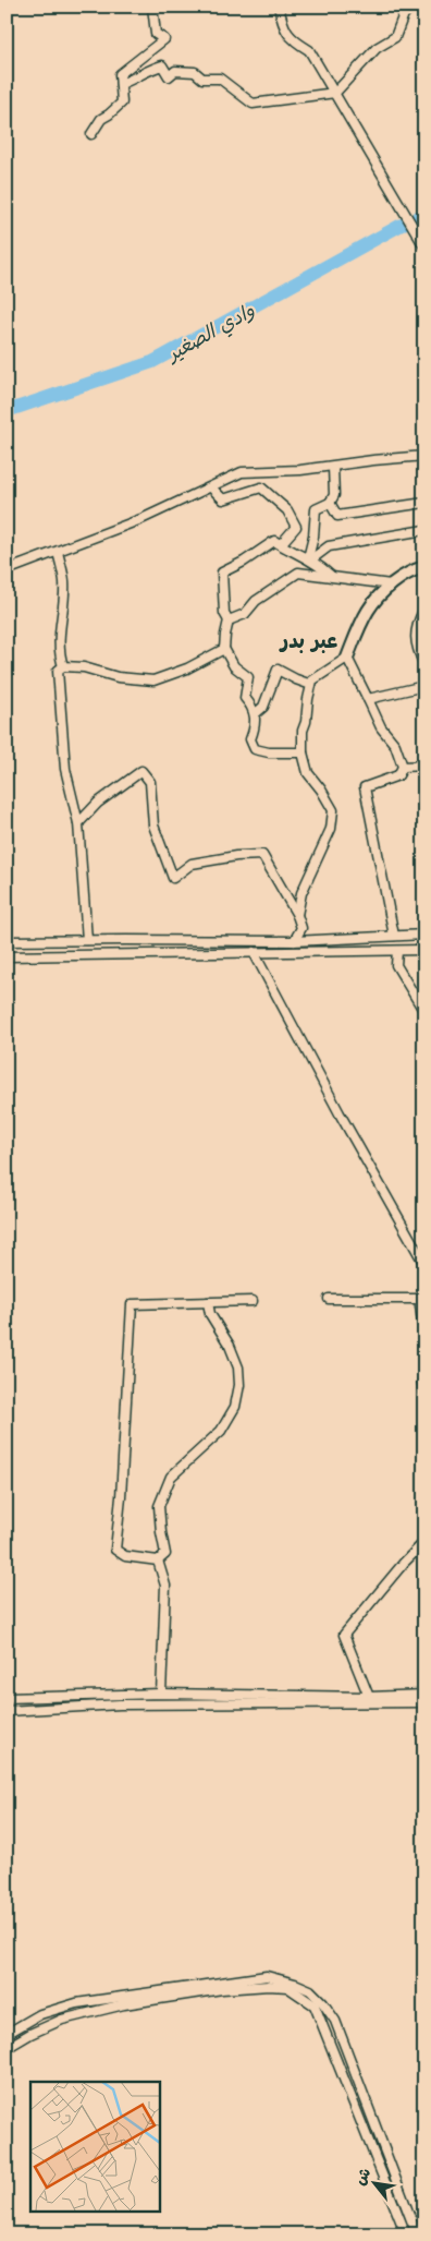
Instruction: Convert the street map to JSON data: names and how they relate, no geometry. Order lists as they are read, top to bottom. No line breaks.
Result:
{"districts":["عبر بدر"],"water":["وادي الصغير"],"north":"top left"}
